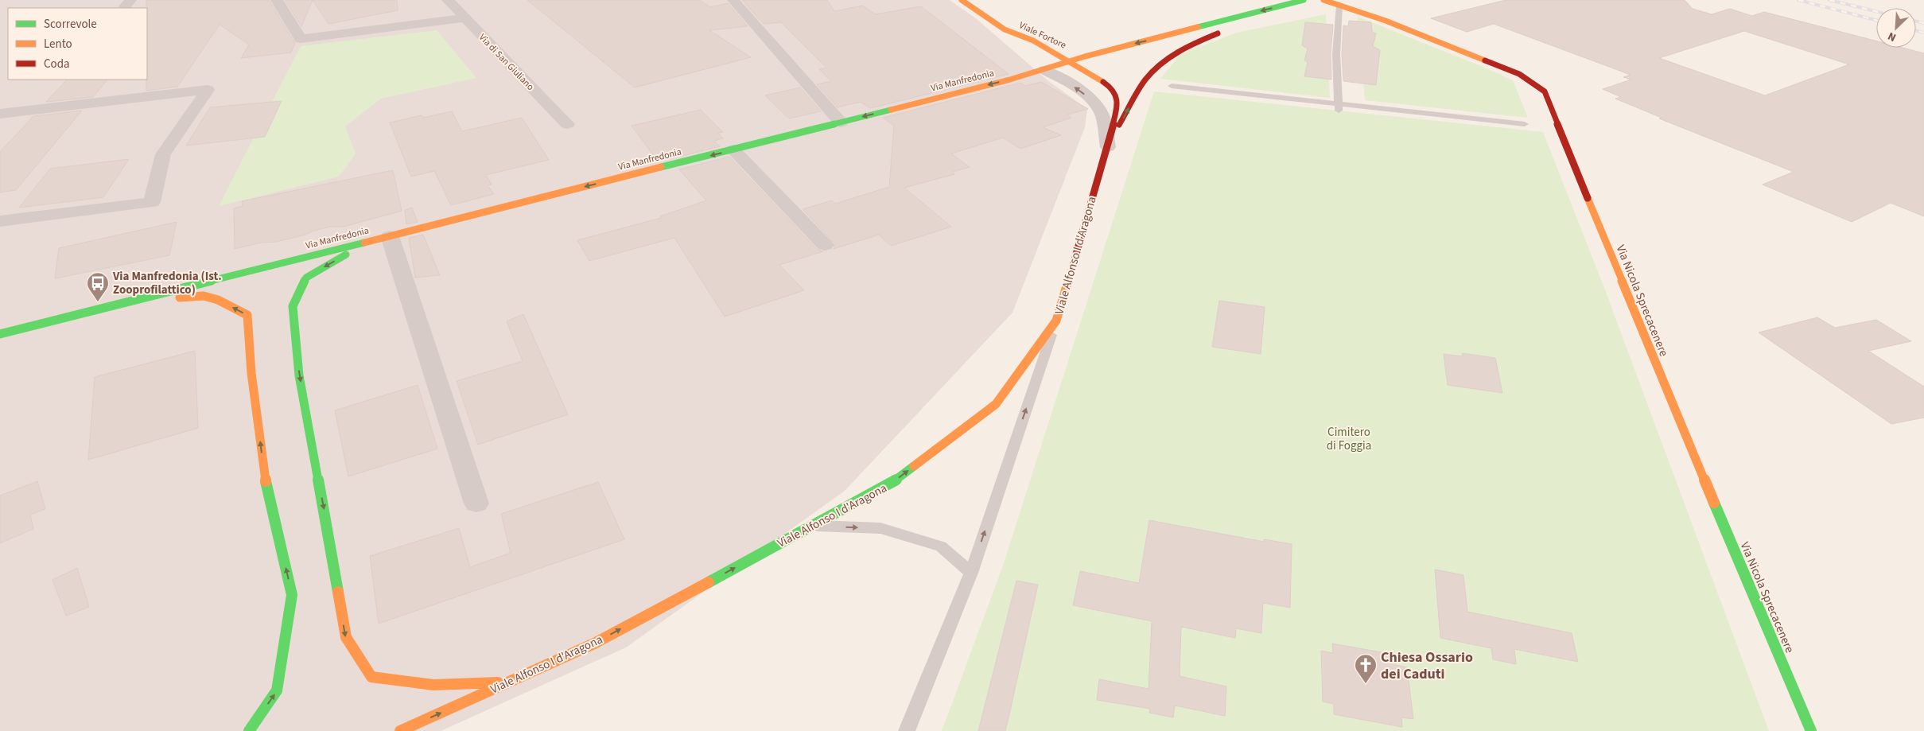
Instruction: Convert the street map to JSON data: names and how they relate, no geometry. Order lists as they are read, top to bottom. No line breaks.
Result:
{"streets":{"main road":["Viale Fortore","Via Manfredonia","Viale Alfonso I d'Aragona","Via Nicola Sprecacenere"],"street":["Via di San Giuliano"]},"crossings":[["Viale Fortore","Via Manfredonia"],["Viale Fortore","Viale Alfonso I d'Aragona"],["Via Manfredonia","Viale Alfonso I d'Aragona"]],"one_way":["Via Manfredonia"],"parks":["Cimitero di Foggia"],"places":{"bus stop":["Via Manfredonia (Ist. Zooprofilattico)"],"church":["Chiesa Ossario dei Caduti"]},"legend":["Scorrevole","Lento","Coda"],"north":"bottom left"}
